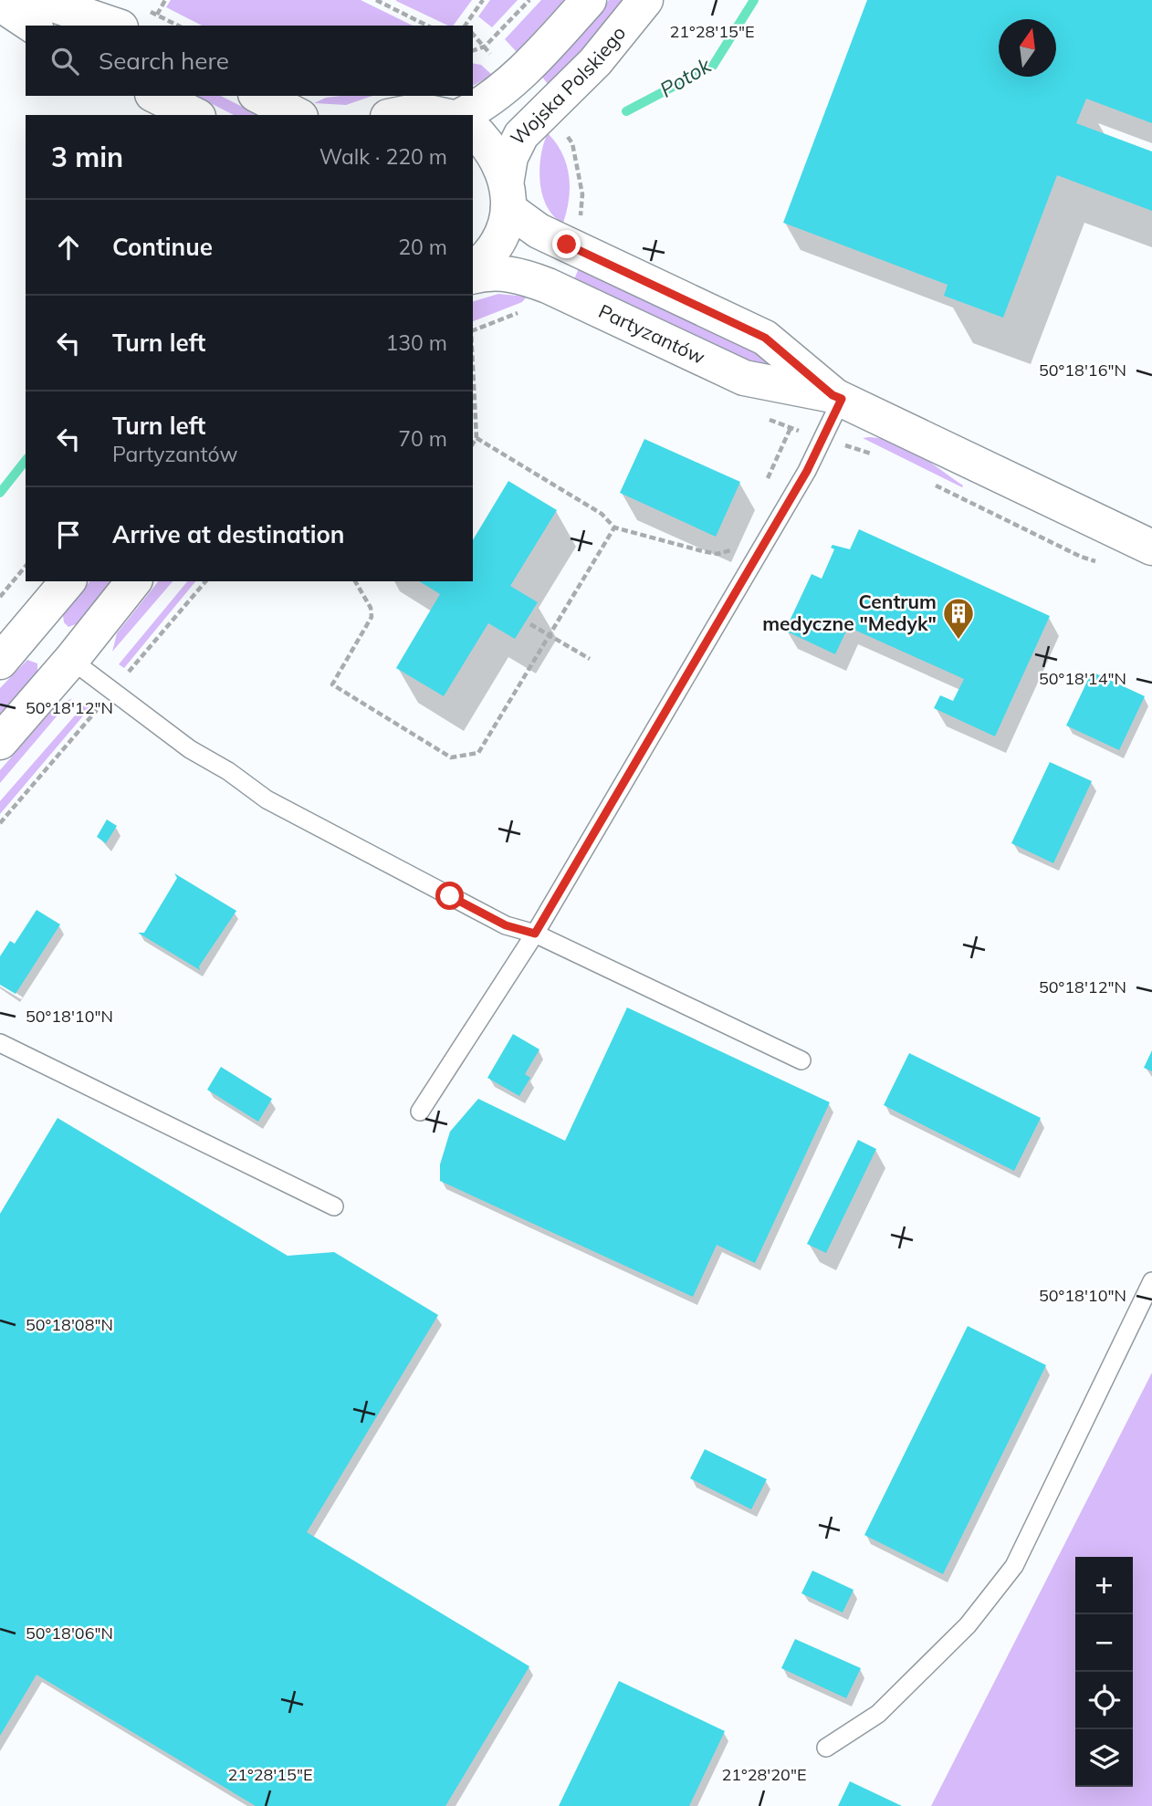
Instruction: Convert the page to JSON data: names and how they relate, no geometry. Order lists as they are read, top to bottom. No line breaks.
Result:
{"streets":{"street":["Wojska Polskiego","Partyzantów"]},"crossings":[["Wojska Polskiego","Partyzantów"]],"water":["Potok"],"places":{"building":["Centrum medyczne \"Medyk\""]},"north":"top","page":{"search":"Search here","heading":["3 min","Walk · 220 m"],"list":[["Continue","20 m"],["Turn left","130 m"],["Turn left","Partyzantów","70 m"],"Arrive at destination"],"map_buttons":["+","−"]},"coordinates":["21°28'15\"E","50°18'16\"N","50°18'14\"N","50°18'12\"N","50°18'10\"N","50°18'08\"N","50°18'06\"N","21°28'20\"E"]}
